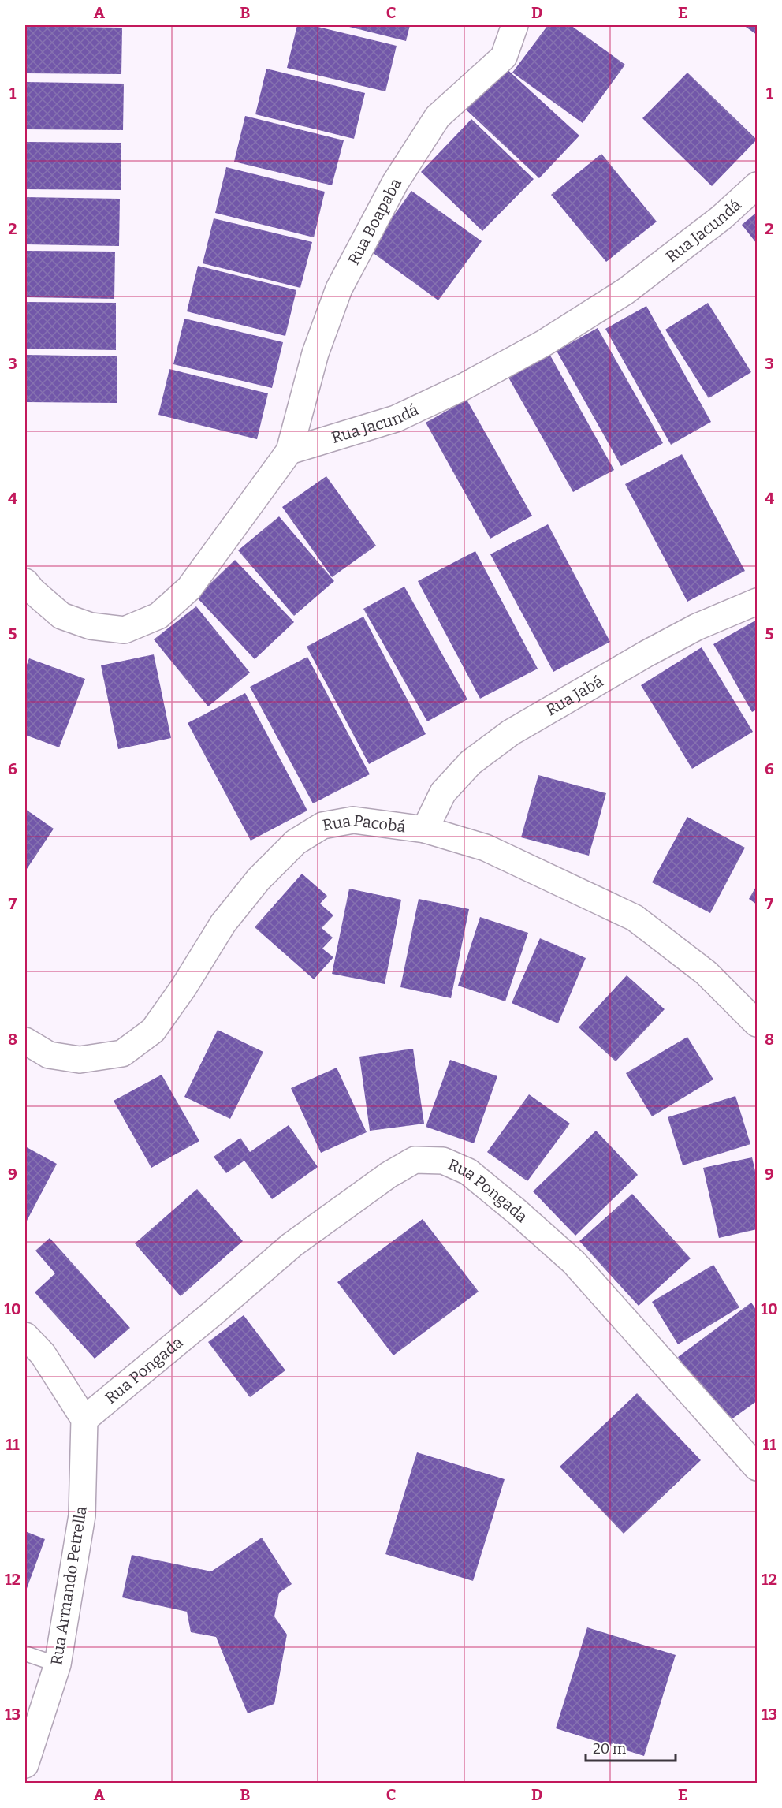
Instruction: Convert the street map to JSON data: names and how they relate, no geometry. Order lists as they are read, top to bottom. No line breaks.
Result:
{"streets":{"street":["Rua Boapaba","Rua Jacundá","Rua Jabá","Rua Pacobá","Rua Pongada","Rua Armando Petrella"]},"crossings":[["Rua Boapaba","Rua Jacundá"],["Rua Jabá","Rua Pacobá"],["Rua Pongada","Rua Armando Petrella"]],"scale_bar":"20 m","grid":{"columns":["A","B","C","D","E"],"rows":["1","2","3","4","5","6","7","8","9","10","11","12","13"]}}
